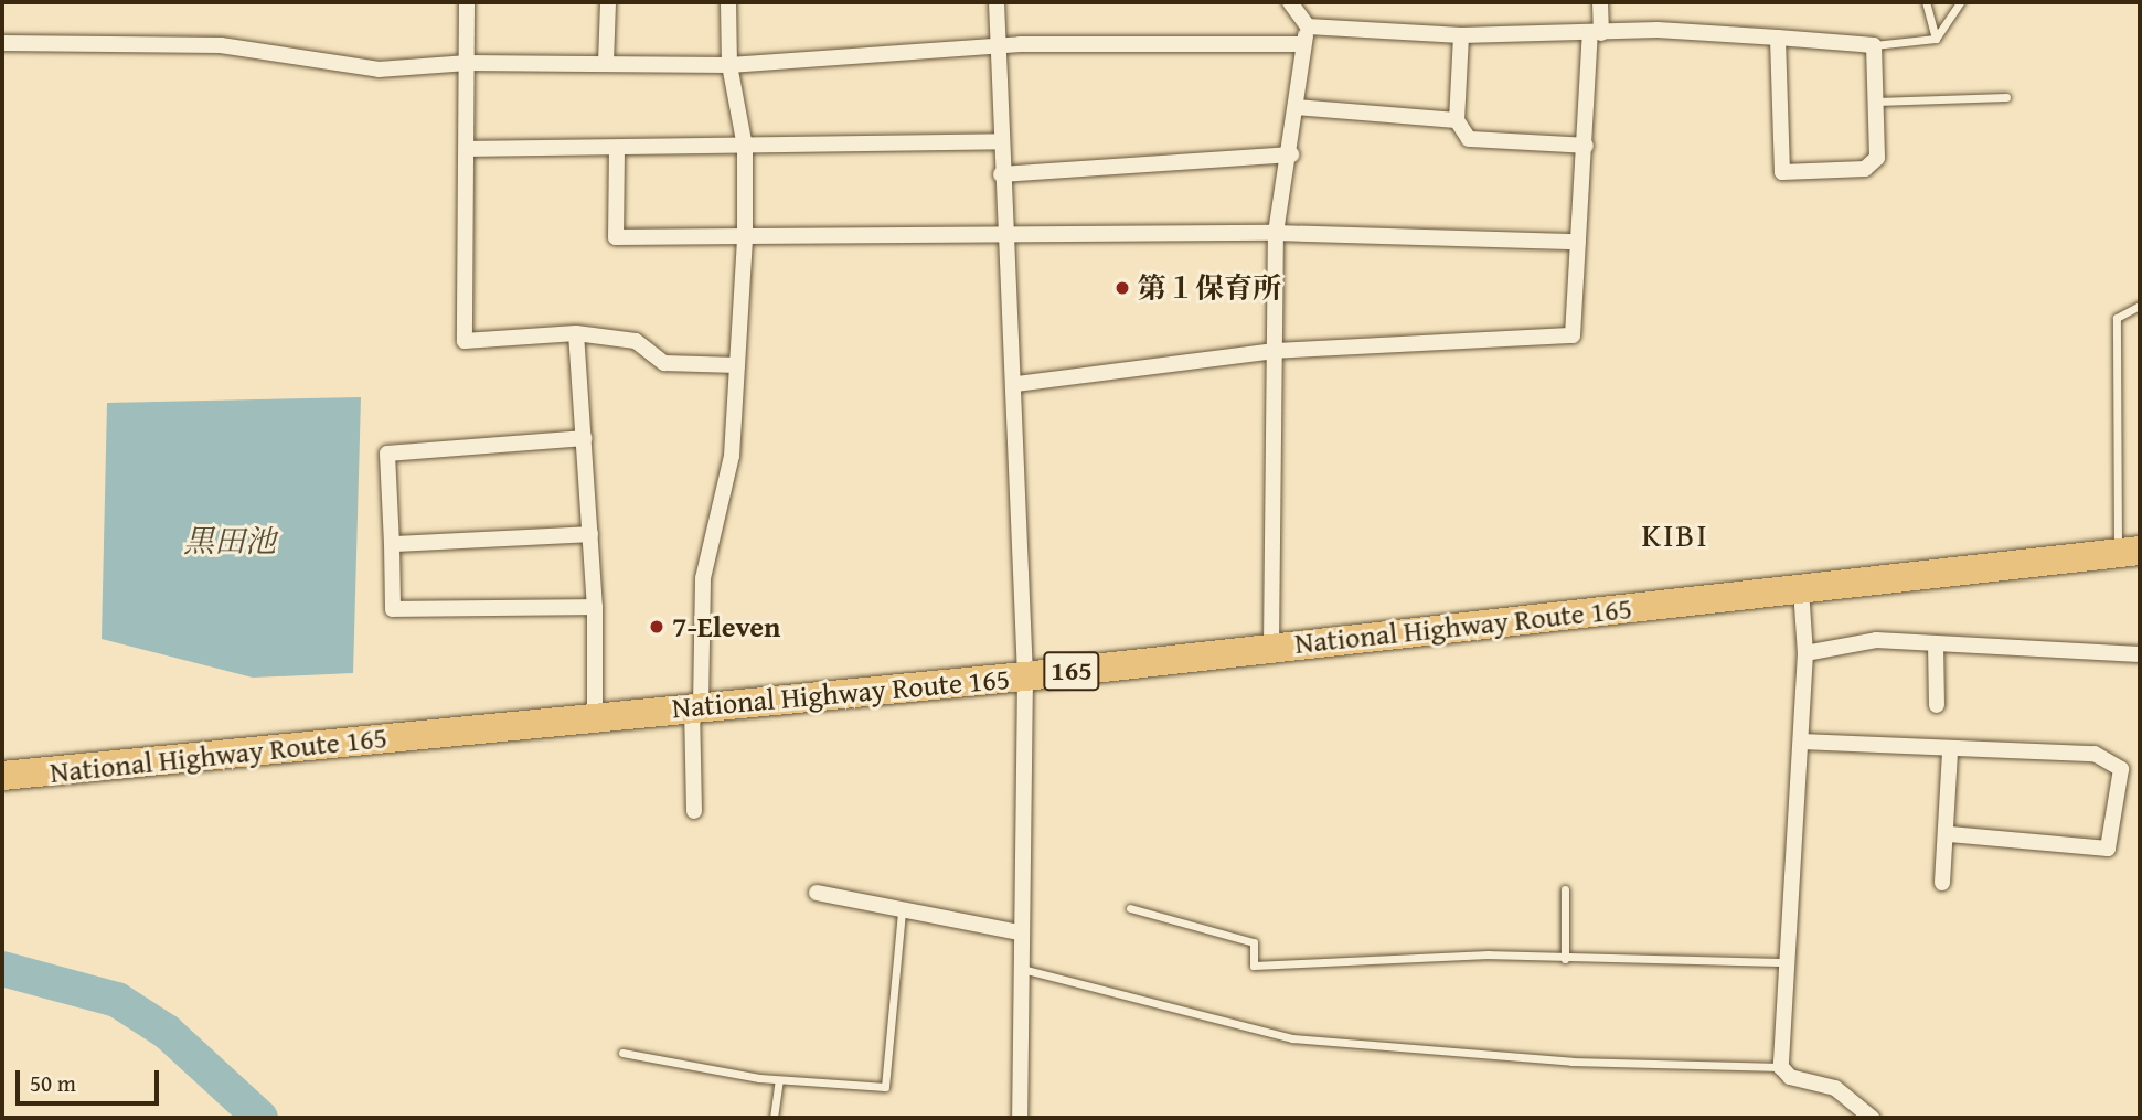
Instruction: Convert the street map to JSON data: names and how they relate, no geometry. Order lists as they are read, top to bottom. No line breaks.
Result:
{"streets":{"highway":["National Highway Route 165","165"]},"districts":["KIBI"],"water":["黒田池"],"places":["第１保育所","7-Eleven"],"scale_bar":"50 m"}
